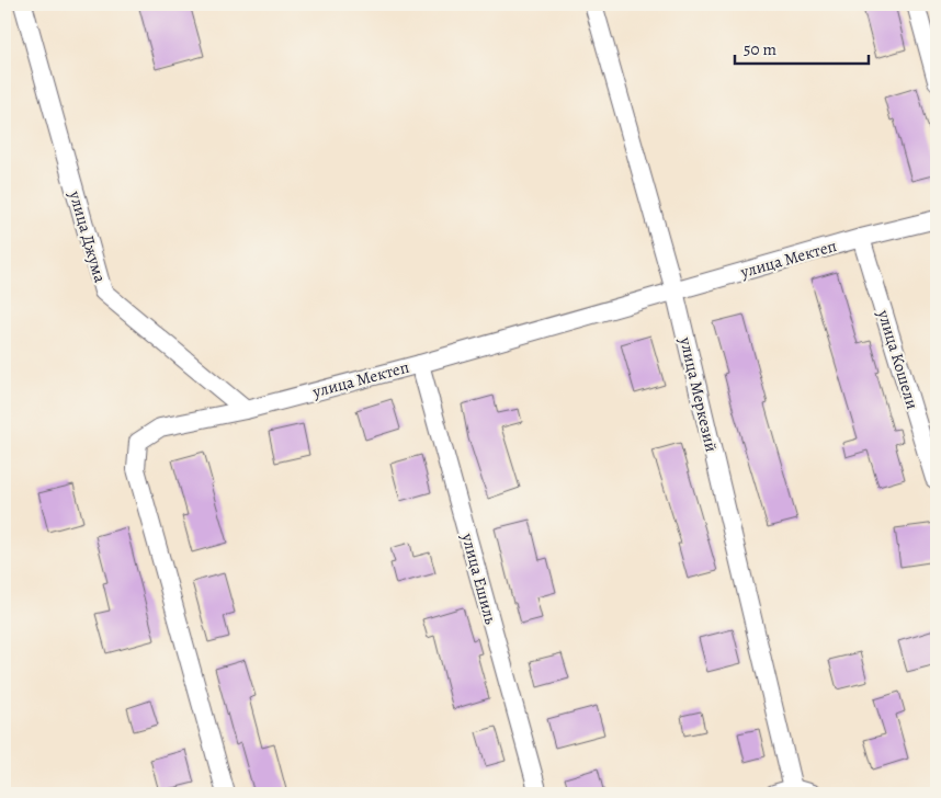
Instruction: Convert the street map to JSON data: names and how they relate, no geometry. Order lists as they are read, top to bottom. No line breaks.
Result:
{"streets":{"street":["улица Джума","улица Мектеп","улица Кошели","улица Меркезий","улица Ешиль"]},"crossings":[["улица Джума","улица Мектеп"],["улица Мектеп","улица Кошели"],["улица Мектеп","улица Меркезий"],["улица Мектеп","улица Ешиль"]],"scale_bar":"50 m"}
